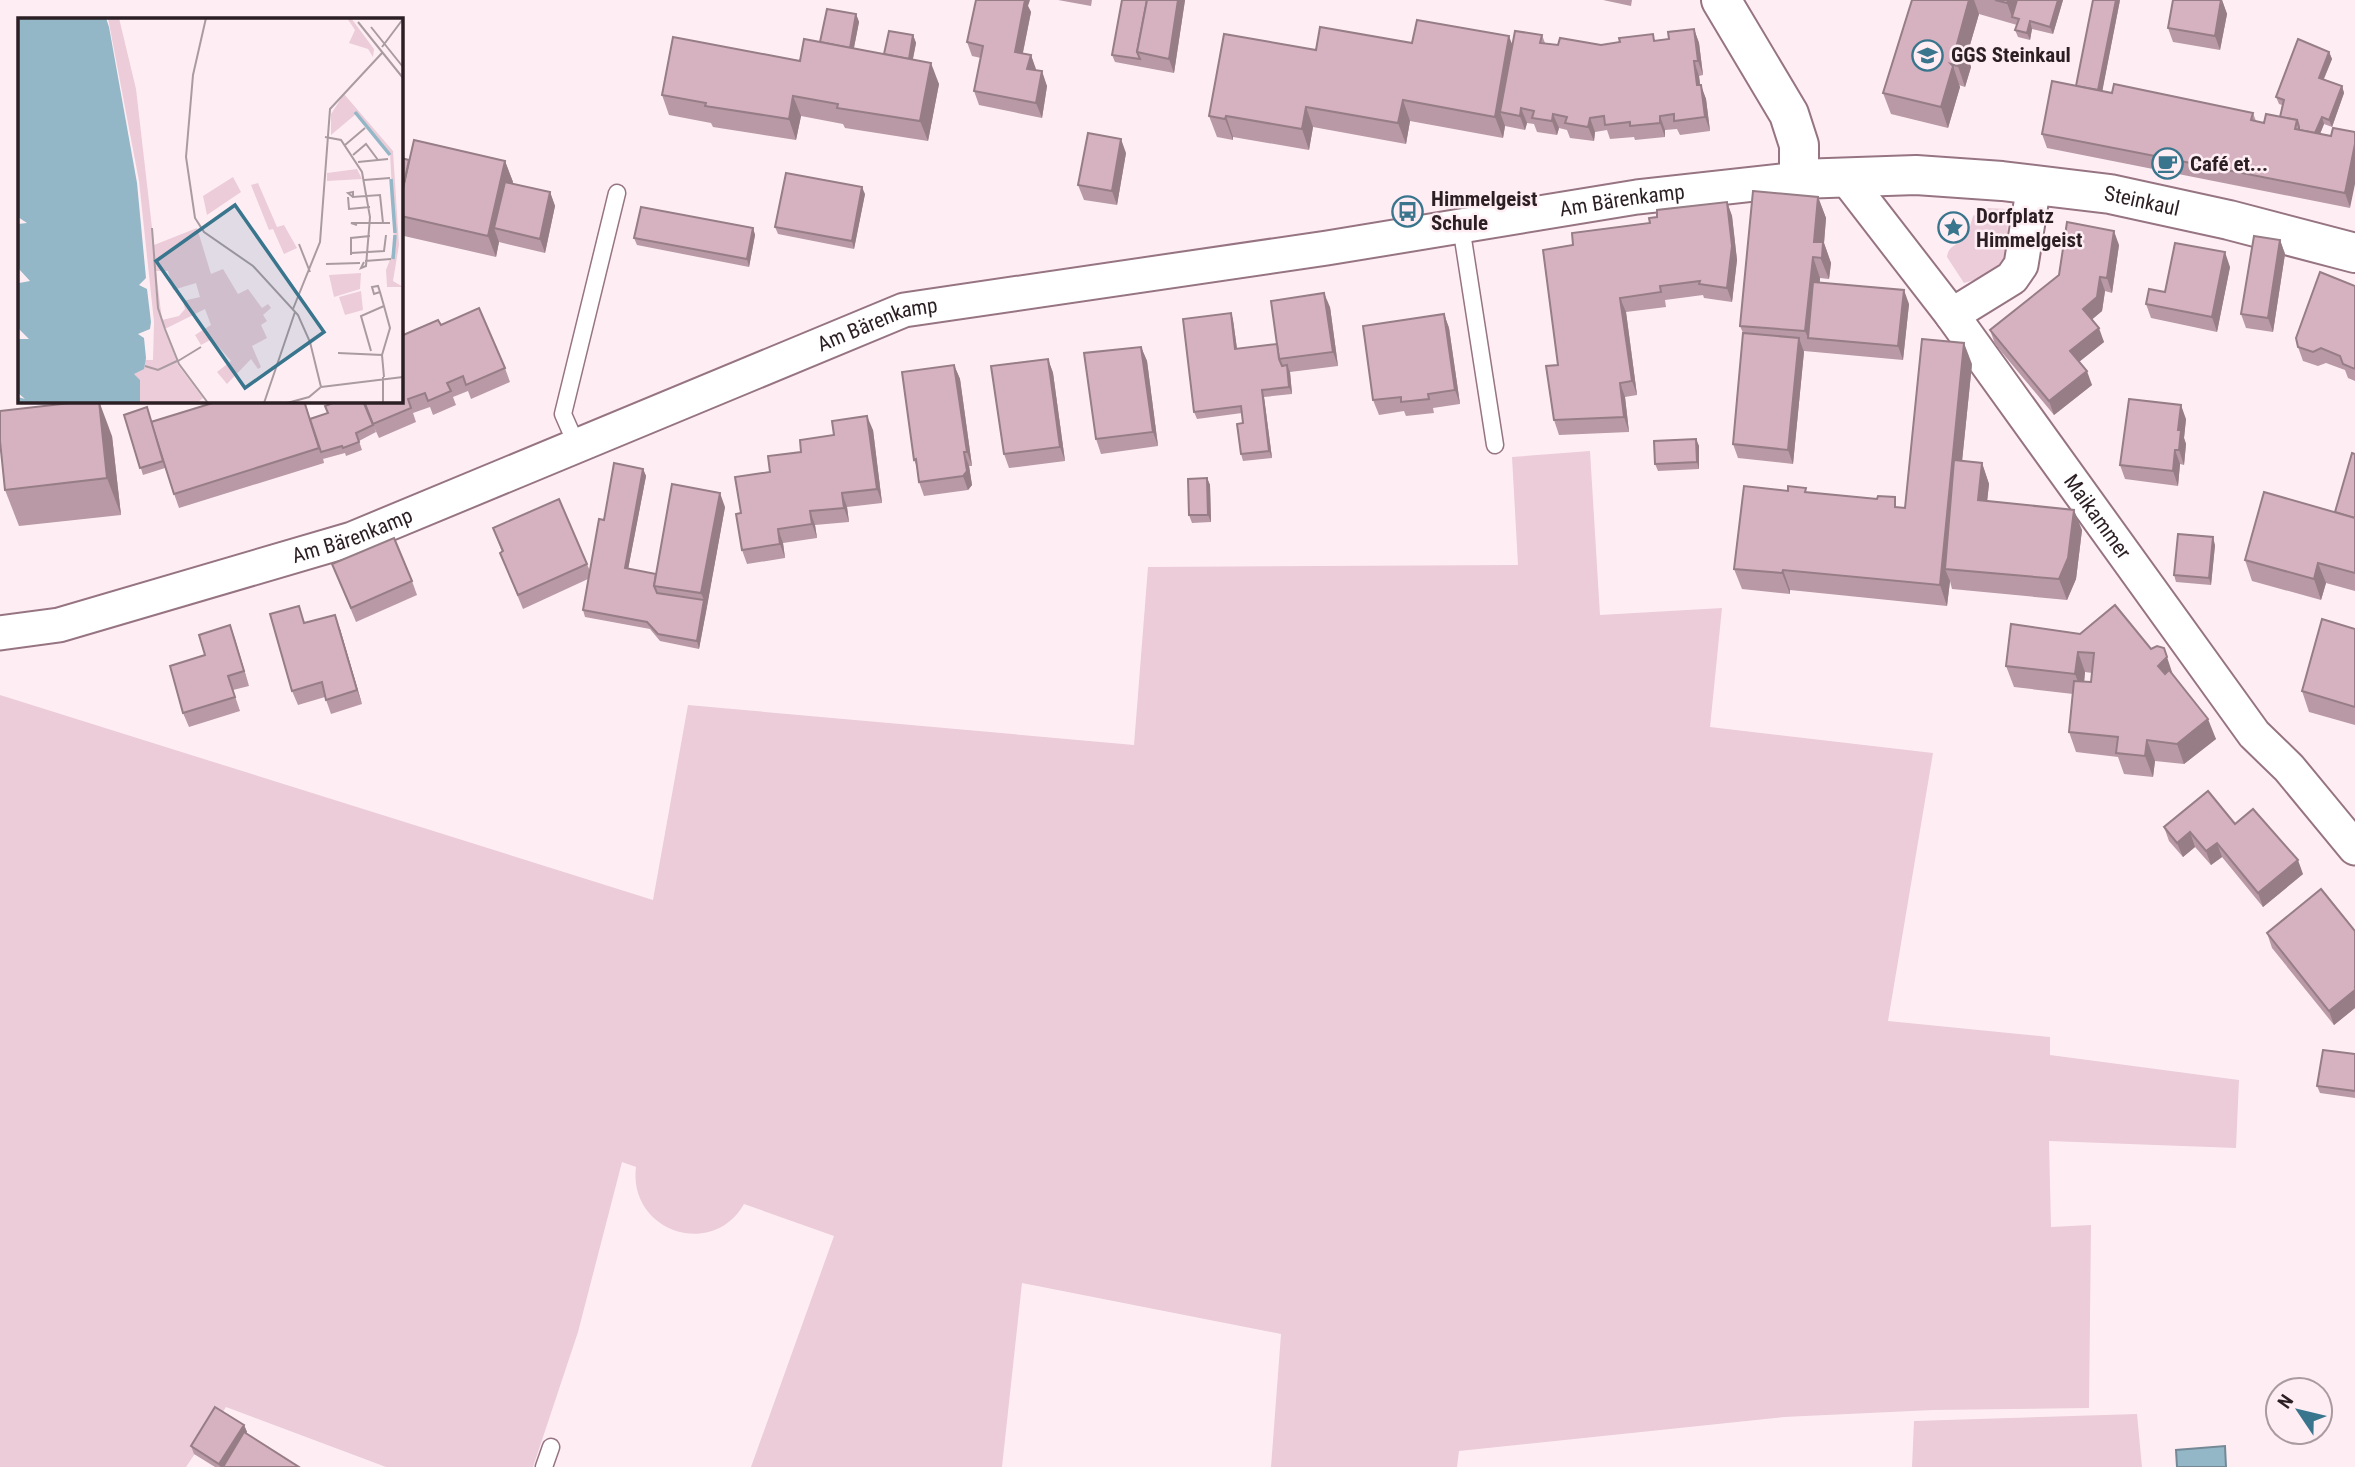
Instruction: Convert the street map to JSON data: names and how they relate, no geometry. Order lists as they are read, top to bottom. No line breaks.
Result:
{"streets":{"street":["Am Bärenkamp","Steinkaul","Maikammer"]},"crossings":[["Am Bärenkamp","Steinkaul"],["Steinkaul","Maikammer"]],"places":{"school or university":["GGS Steinkaul"],"cafe":["Café et..."],"bus stop":["Himmelgeist Schule"],"place":["Dorfplatz Himmelgeist"]},"north":"top left"}
